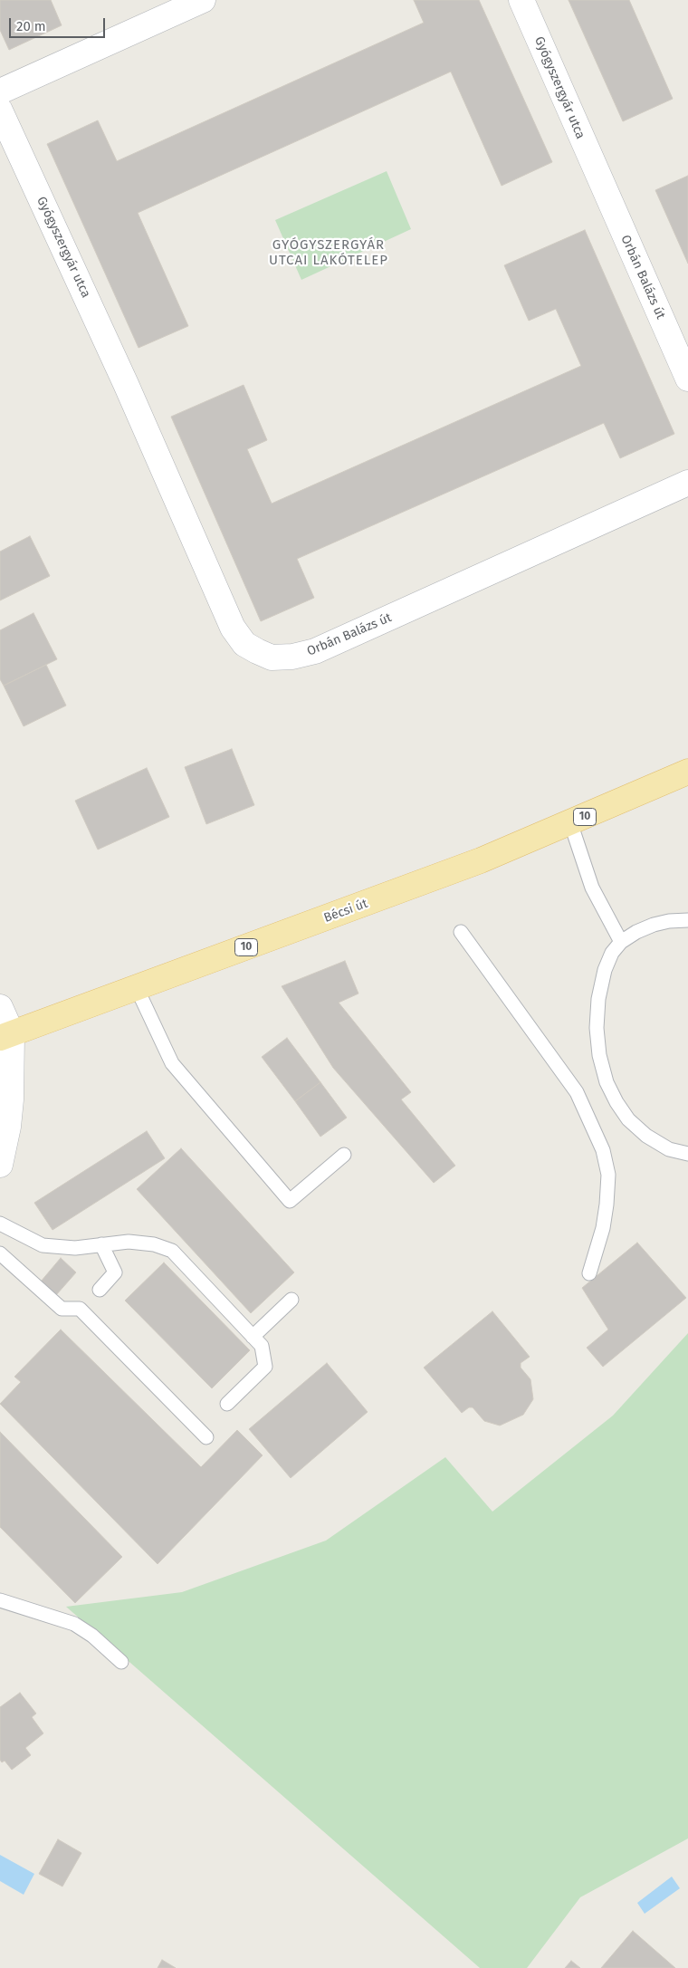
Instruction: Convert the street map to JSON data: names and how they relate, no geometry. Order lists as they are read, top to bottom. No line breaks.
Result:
{"streets":{"main road":["10","Bécsi út"],"street":["Gyógyszergyár utca","Orbán Balázs út"]},"crossings":[["Gyógyszergyár utca","Orbán Balázs út"]],"districts":["GYÓGYSZERGYÁR UTCAI LAKÓTELEP"],"scale_bar":"20 m"}
